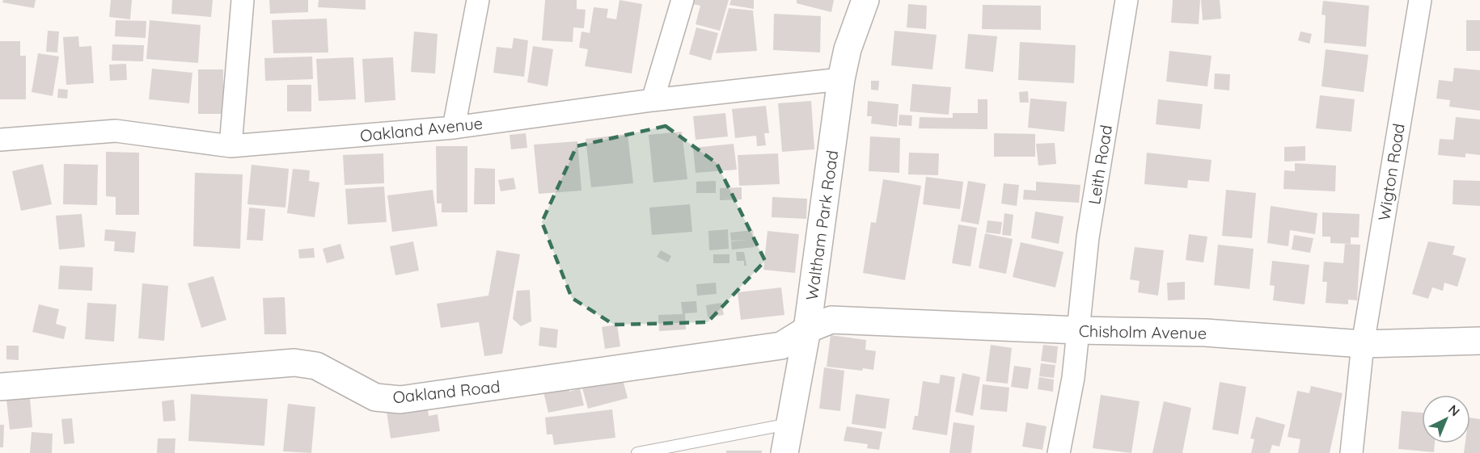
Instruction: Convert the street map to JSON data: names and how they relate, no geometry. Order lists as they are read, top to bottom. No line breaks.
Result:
{"streets":{"street":["Oakland Avenue","Leith Road","Wigton Road","Waltham Park Road","Chisholm Avenue","Oakland Road"]},"crossings":[["Oakland Avenue","Waltham Park Road"],["Leith Road","Chisholm Avenue"],["Wigton Road","Chisholm Avenue"],["Waltham Park Road","Chisholm Avenue"],["Waltham Park Road","Oakland Road"],["Chisholm Avenue","Oakland Road"]],"north":"top right"}
